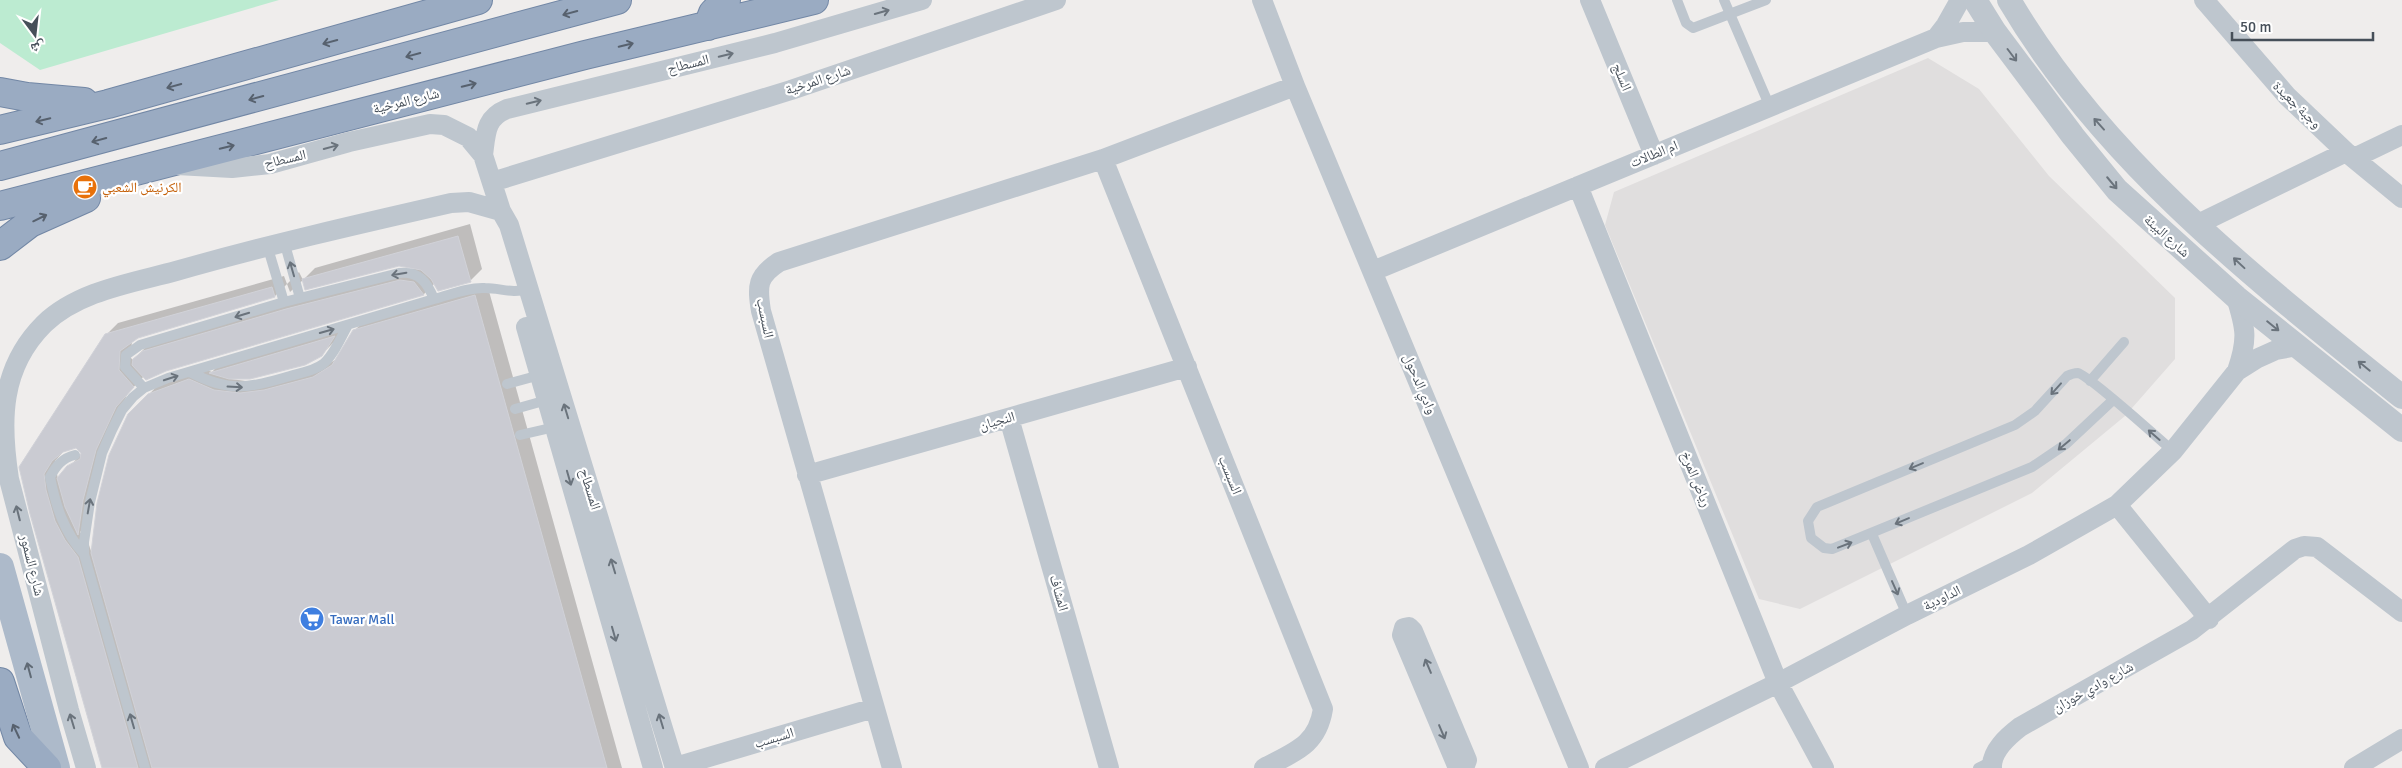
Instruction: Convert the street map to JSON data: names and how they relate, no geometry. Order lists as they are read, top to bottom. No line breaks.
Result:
{"streets":{"highway":["شارع المرخية"],"street":["المسطاح","السلج","وجبة جعيدة","ام الطالات","شارع البيئة","السبسب","وادي الدحول","النجيان","رياض المرخ","شارع السمور","المشاف","الداودية","شارع وادي خوزان"]},"crossings":[["المسطاح","شارع المرخية"],["المسطاح","السبسب"],["السلج","ام الطالات"],["ام الطالات","شارع البيئة"],["ام الطالات","وادي الدحول"],["ام الطالات","رياض المرخ"],["شارع البيئة","الداودية"],["السبسب","وادي الدحول"],["السبسب","النجيان"],["النجيان","المشاف"],["رياض المرخ","الداودية"]],"places":{"cafe":["الكرنيش الشعبي"],"supermarket":["Tawar Mall"]},"scale_bar":"50 m","north":"bottom"}
